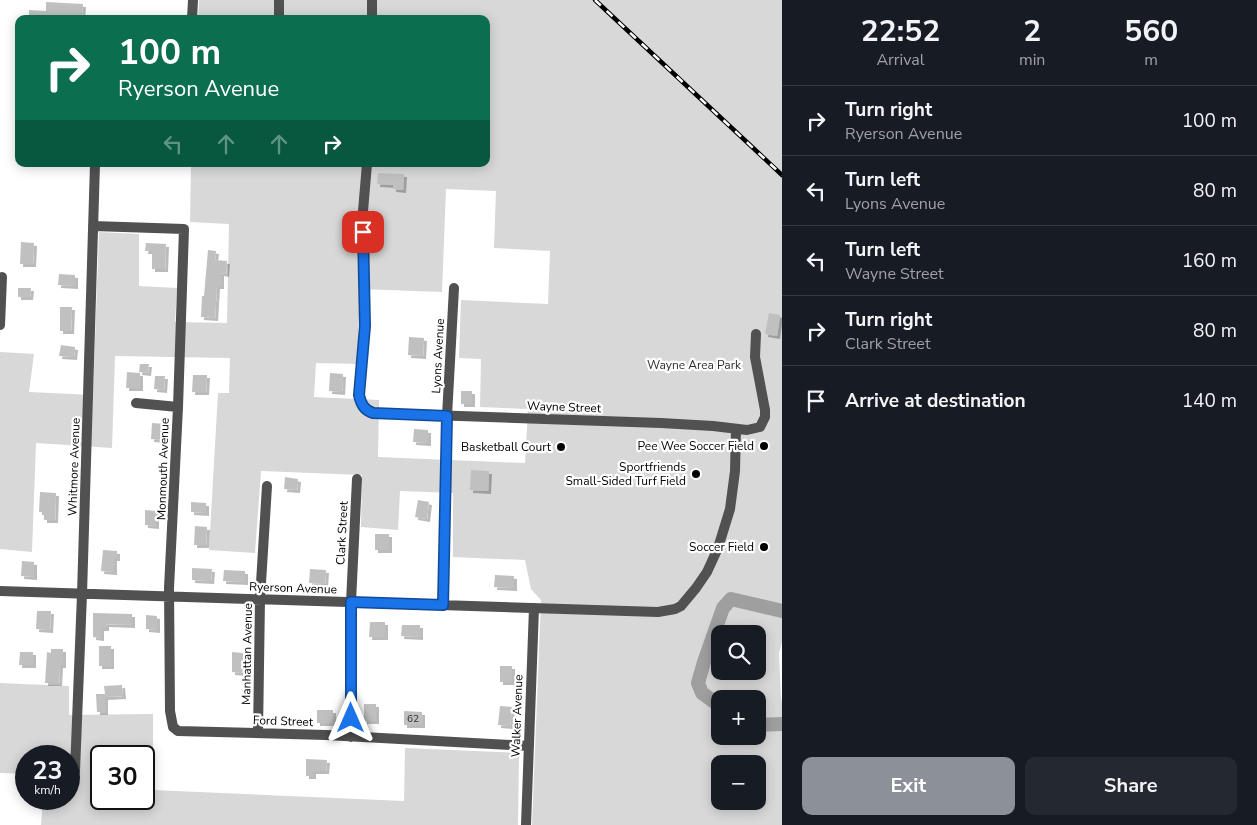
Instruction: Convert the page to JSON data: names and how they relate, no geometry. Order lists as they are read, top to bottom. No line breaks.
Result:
{"streets":{"street":["Lyons Avenue","Wayne Street","Whitmore Avenue","Monmouth Avenue","Clark Street","Ryerson Avenue","Manhattan Avenue","Walker Avenue","Ford Street"]},"crossings":[["Lyons Avenue","Wayne Street"],["Lyons Avenue","Ryerson Avenue"],["Wayne Street","Ryerson Avenue"],["Whitmore Avenue","Monmouth Avenue"],["Whitmore Avenue","Ryerson Avenue"],["Monmouth Avenue","Ryerson Avenue"],["Monmouth Avenue","Ford Street"],["Clark Street","Ryerson Avenue"],["Clark Street","Ford Street"],["Ryerson Avenue","Manhattan Avenue"],["Ryerson Avenue","Walker Avenue"],["Manhattan Avenue","Ford Street"],["Walker Avenue","Ford Street"]],"parks":["Wayne Area Park"],"places":["Pee Wee Soccer Field","Basketball Court","Sportfriends Small-Sided Turf Field","Soccer Field"],"house_numbers":["62"],"page":{"eta":["22:52","Arrival","2","min","560","m"],"turn":["100 m","Ryerson Avenue"],"list":[{"name":"Turn right","note":"Ryerson Avenue","value":"100 m"},{"name":"Turn left","note":"Lyons Avenue","value":"80 m"},{"name":"Turn left","note":"Wayne Street","value":"160 m"},{"name":"Turn right","note":"Clark Street","value":"80 m"},{"name":"Arrive at destination","value":"140 m"}],"map_buttons":["+","−"],"speed":"23 km/h","limit":"30","buttons":["Exit","Share"]}}
